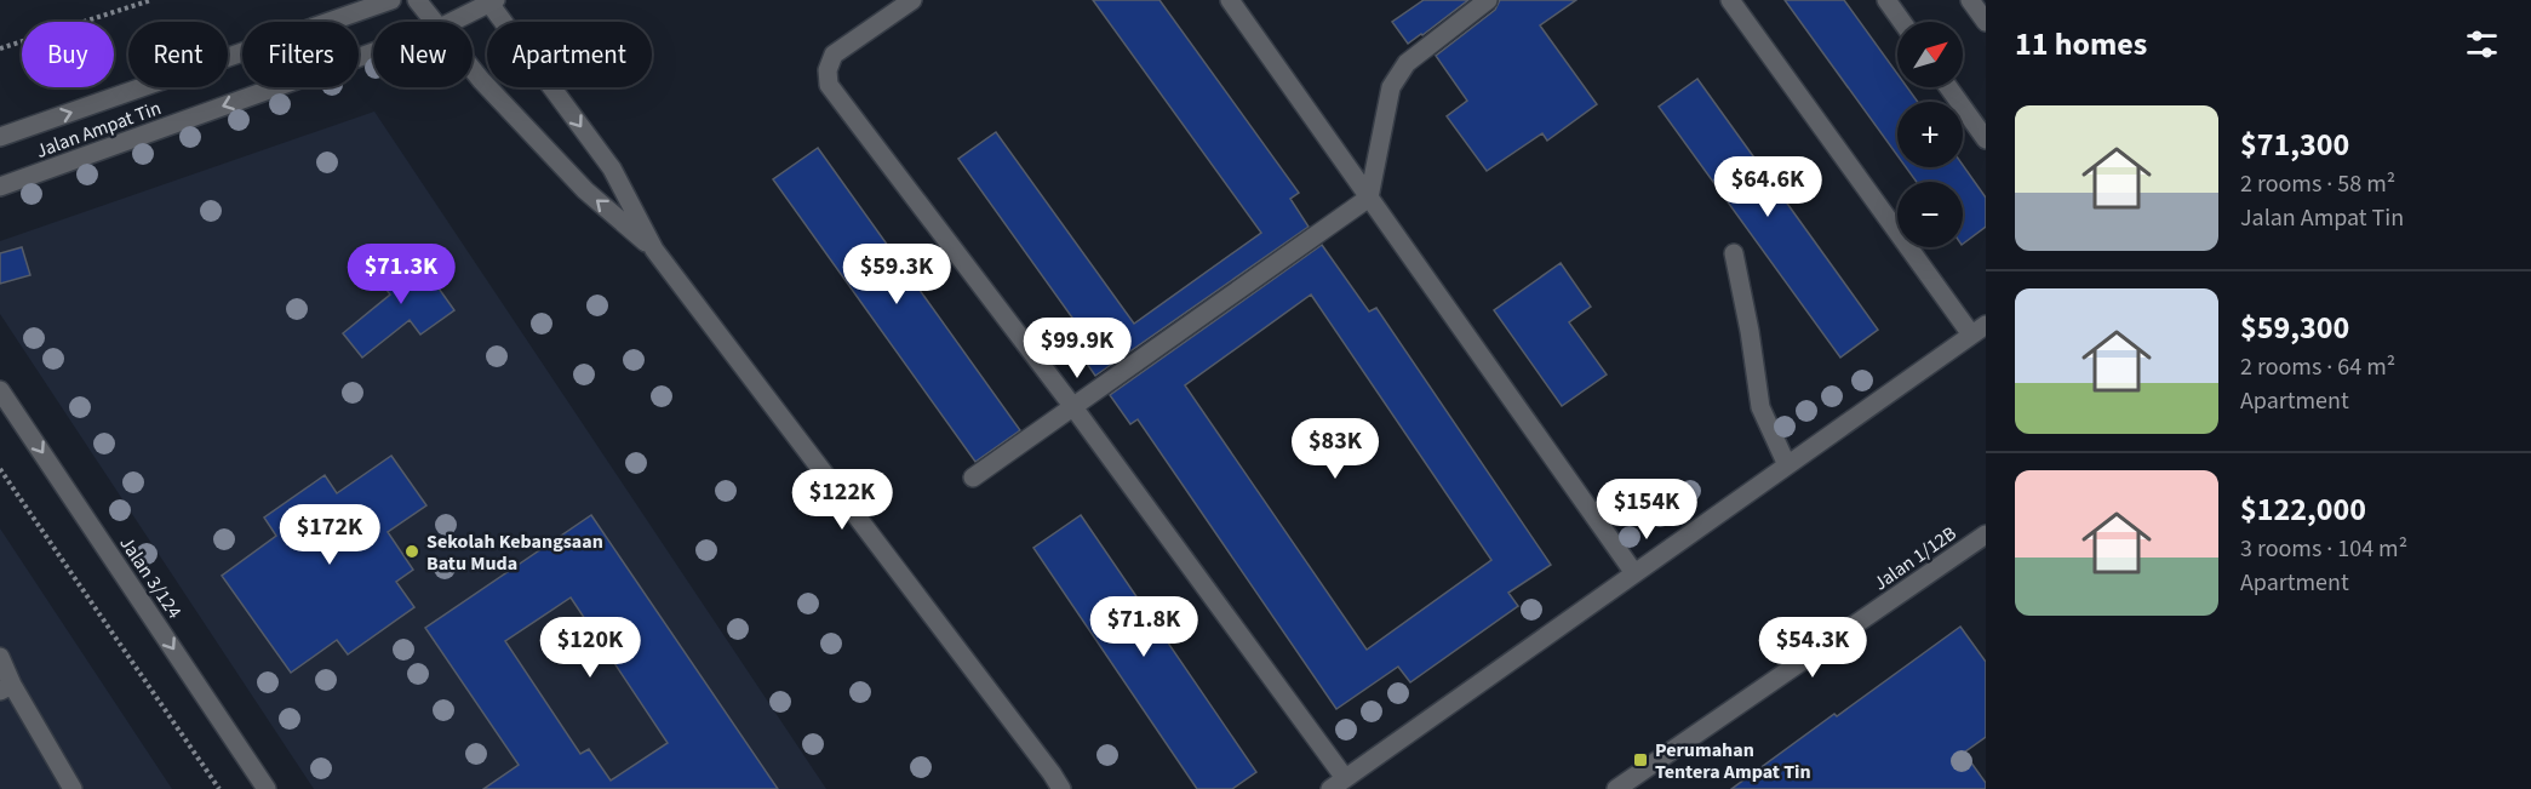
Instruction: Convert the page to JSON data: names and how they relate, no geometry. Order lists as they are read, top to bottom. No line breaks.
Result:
{"streets":{"street":["Jalan Ampat Tin","Jalan 1/12B","Jalan 3/124"]},"places":{"other":["Sekolah Kebangsaan Batu Muda"],"transit":["Perumahan Tentera Ampat Tin"]},"north":"top right","page":{"heading":"11 homes","map_buttons":["+","−"],"chip":["Buy","Rent","Filters","New","Apartment"],"list":[{"name":"$71,300","note":"2 rooms · 58 m² · Jalan Ampat Tin"},{"name":"$59,300","note":"2 rooms · 64 m² · Apartment"},{"name":"$122,000","note":"3 rooms · 104 m² · Apartment"}],"price":["$64.6K","$71.3K","$59.3K","$99.9K","$83K","$122K","$154K","$172K","$71.8K","$120K","$54.3K"]}}
